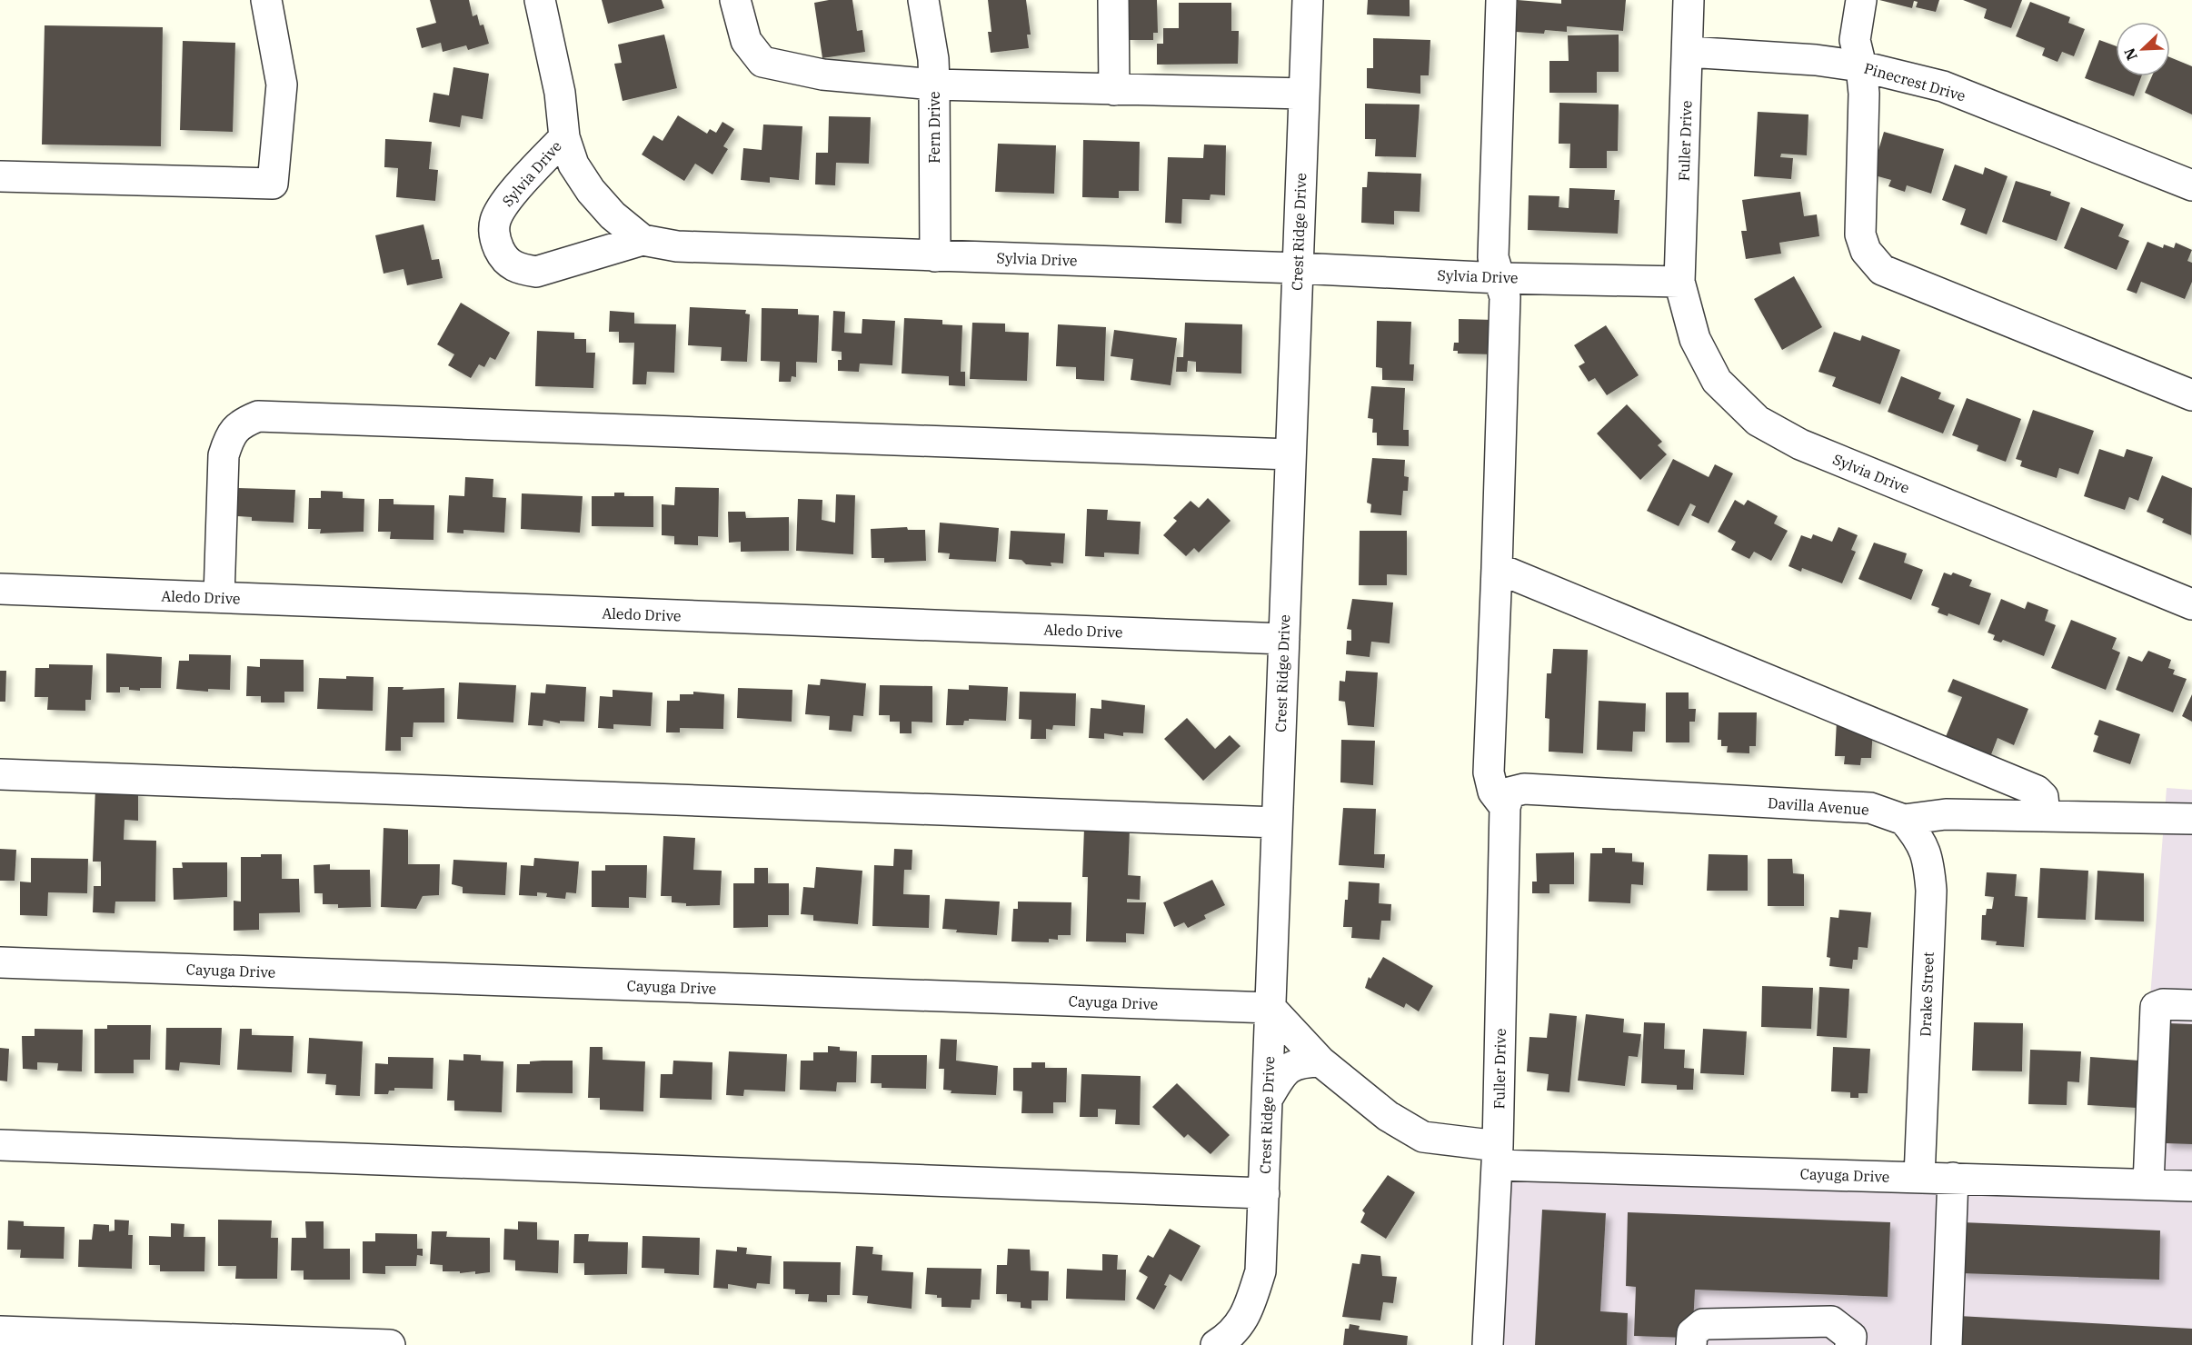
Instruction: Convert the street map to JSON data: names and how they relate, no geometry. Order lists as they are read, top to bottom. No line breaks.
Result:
{"streets":{"street":["Pinecrest Drive","Fern Drive","Fuller Drive","Sylvia Drive","Crest Ridge Drive","Aledo Drive","Davilla Avenue","Cayuga Drive","Drake Street"]},"crossings":[["Pinecrest Drive","Fuller Drive"],["Fern Drive","Sylvia Drive"],["Fuller Drive","Sylvia Drive"],["Fuller Drive","Davilla Avenue"],["Fuller Drive","Cayuga Drive"],["Sylvia Drive","Crest Ridge Drive"],["Crest Ridge Drive","Aledo Drive"],["Crest Ridge Drive","Cayuga Drive"],["Davilla Avenue","Drake Street"],["Cayuga Drive","Drake Street"]],"north":"bottom left"}
